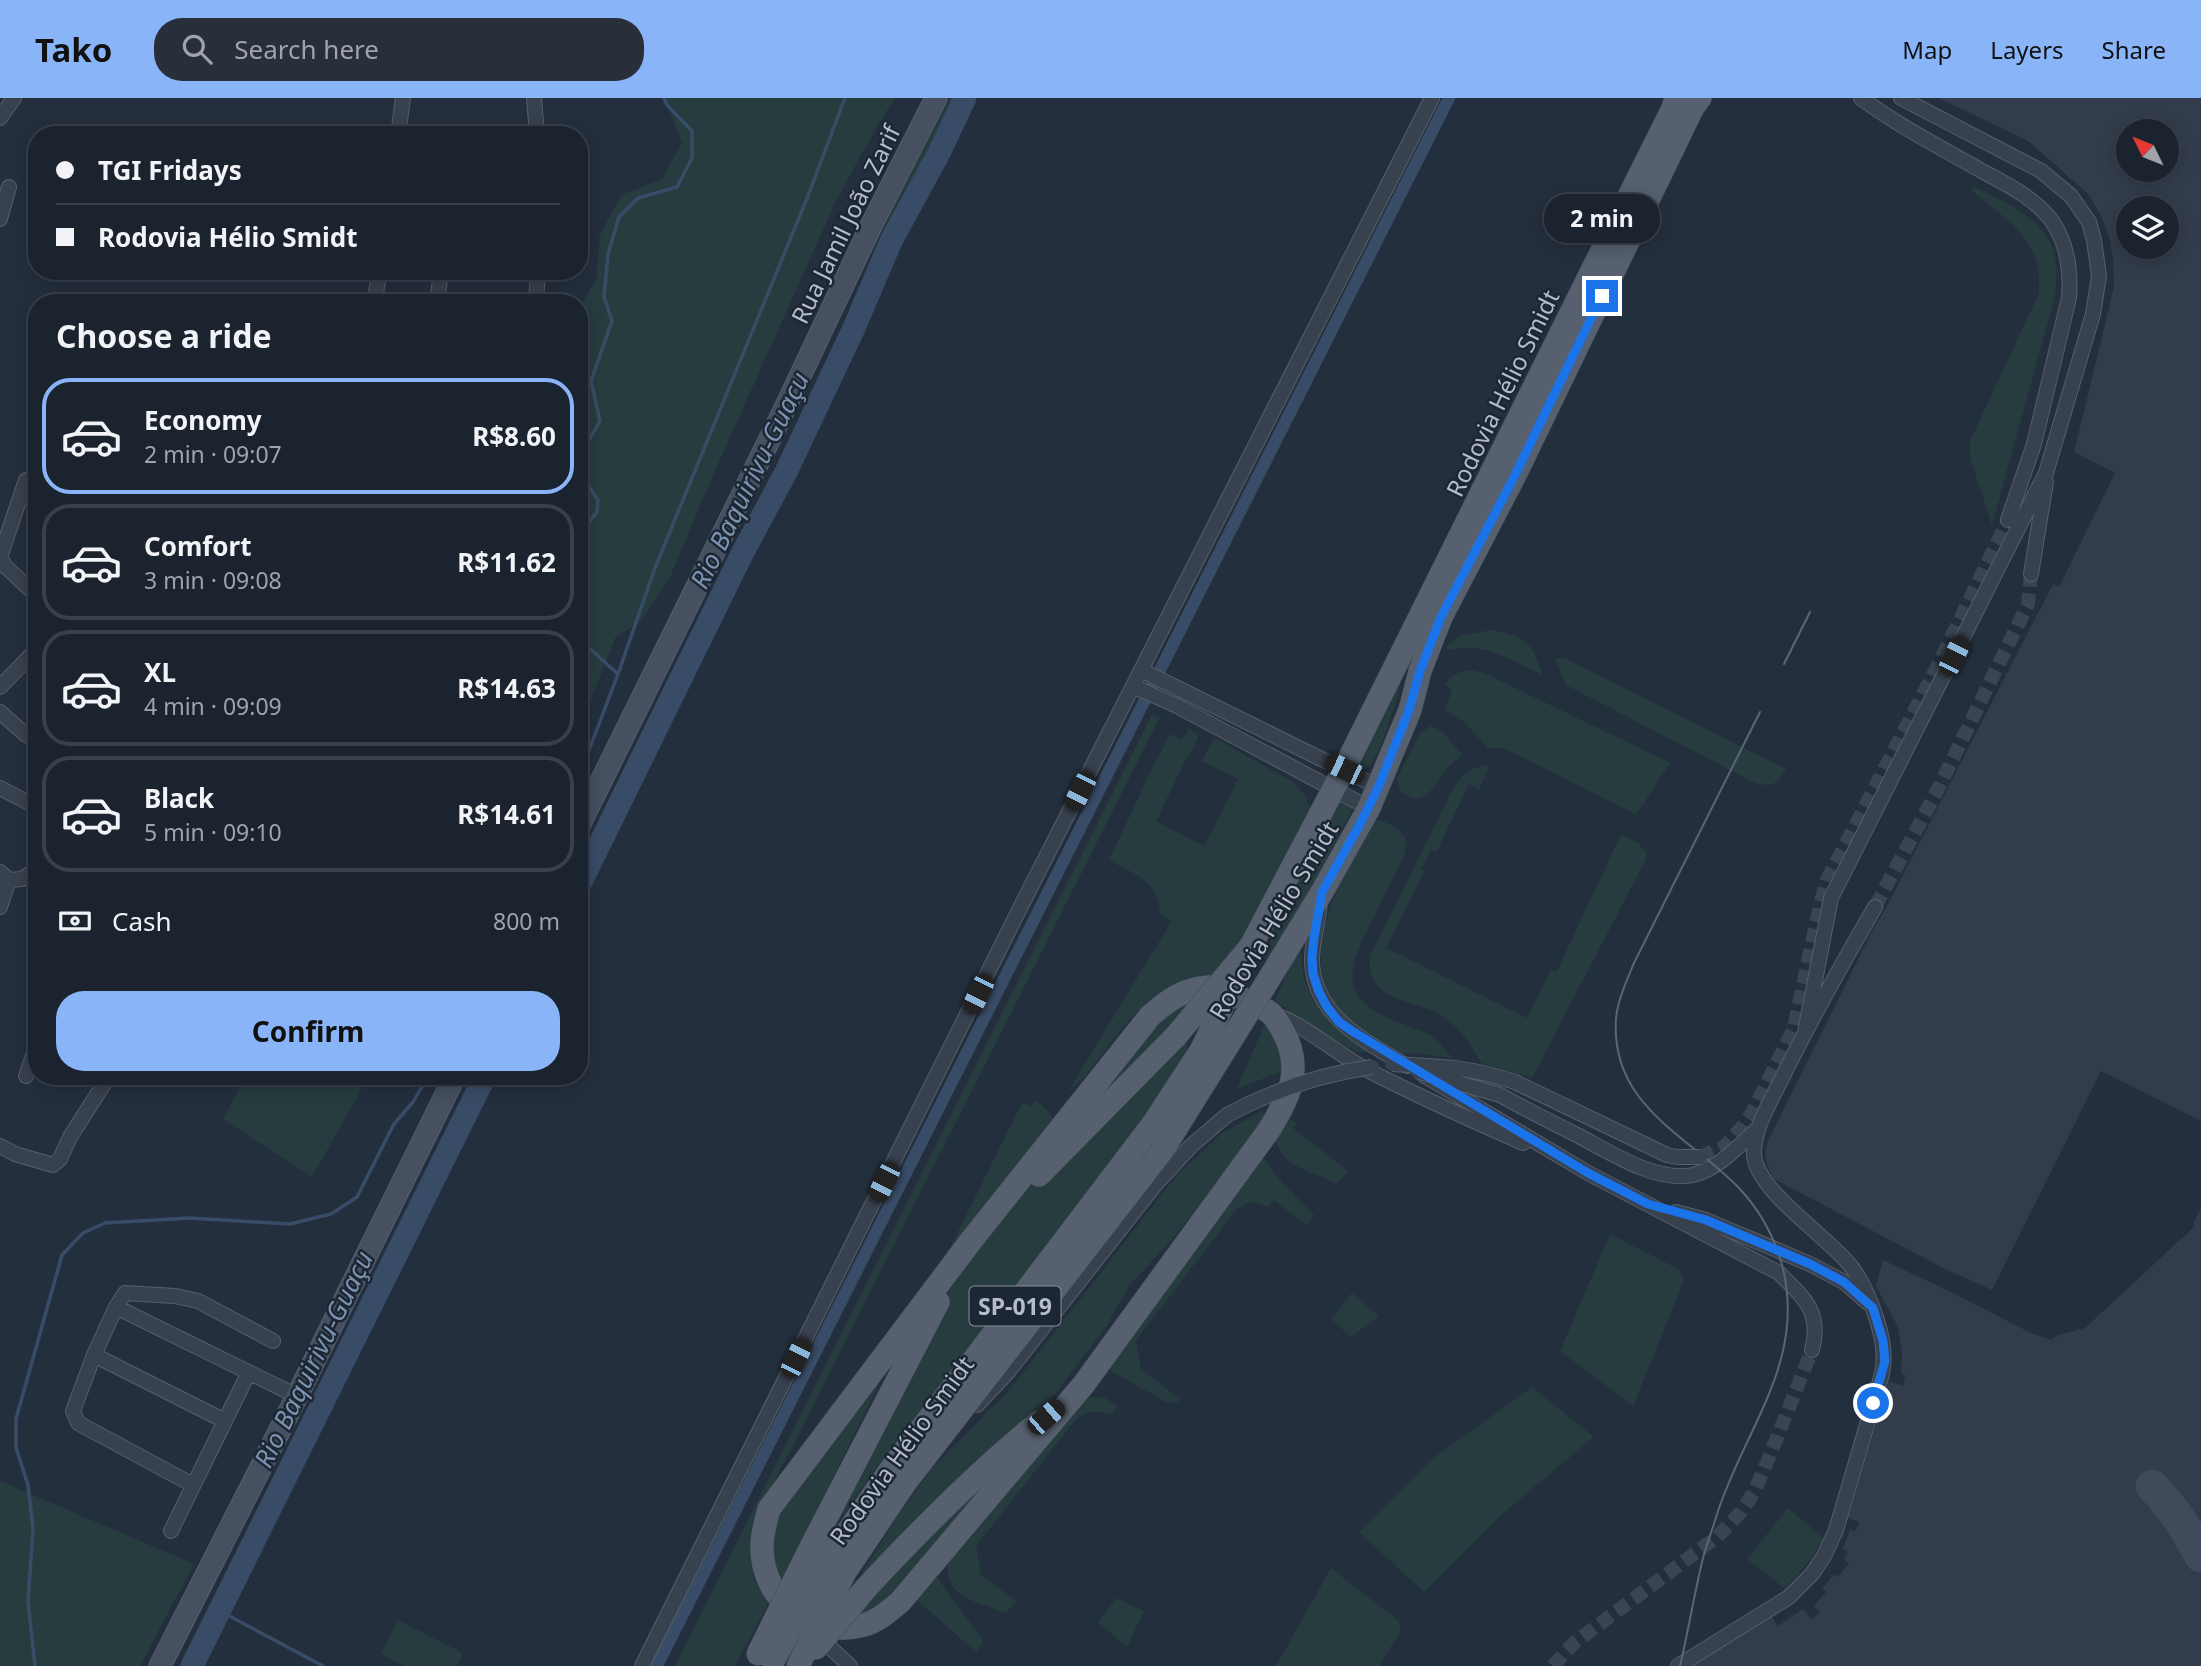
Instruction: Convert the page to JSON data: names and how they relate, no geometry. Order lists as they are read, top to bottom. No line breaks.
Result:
{"streets":{"main road":["Rua Jamil João Zarif","Rodovia Hélio Smidt","SP-019"]},"water":["Rio Baquirivu-Guaçu"],"north":"top left","page":{"header":"Tako","search":"Search here","nav":["Map","Layers","Share"],"banner":["TGI Fridays","Rodovia Hélio Smidt"],"bubble":"2 min","heading":"Choose a ride","list":[{"name":"Economy","note":"2 min · 09:07","value":"R$8.60"},{"name":"Comfort","note":"3 min · 09:08","value":"R$11.62"},{"name":"XL","note":"4 min · 09:09","value":"R$14.63"},{"name":"Black","note":"5 min · 09:10","value":"R$14.61"}],"pay":["Cash","800 m"],"buttons":"Confirm"}}
